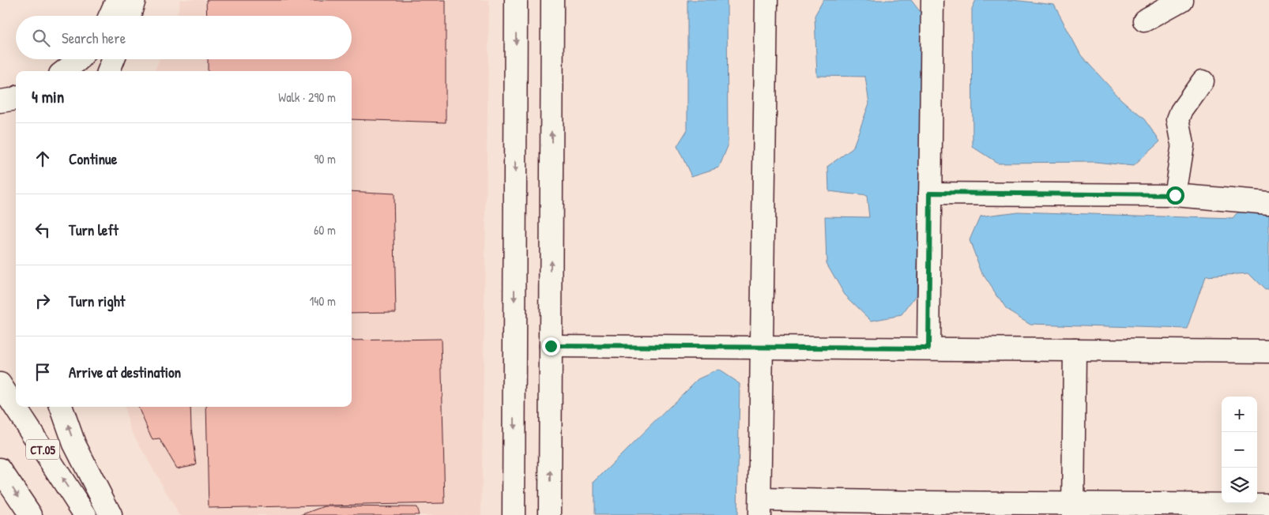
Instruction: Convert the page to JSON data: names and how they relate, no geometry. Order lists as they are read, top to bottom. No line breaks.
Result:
{"streets":{"main road":["CT.05"]},"page":{"search":"Search here","heading":["4 min","Walk · 290 m"],"list":[["Continue","90 m"],["Turn left","60 m"],["Turn right","140 m"],"Arrive at destination"],"map_buttons":["+","−"]}}
